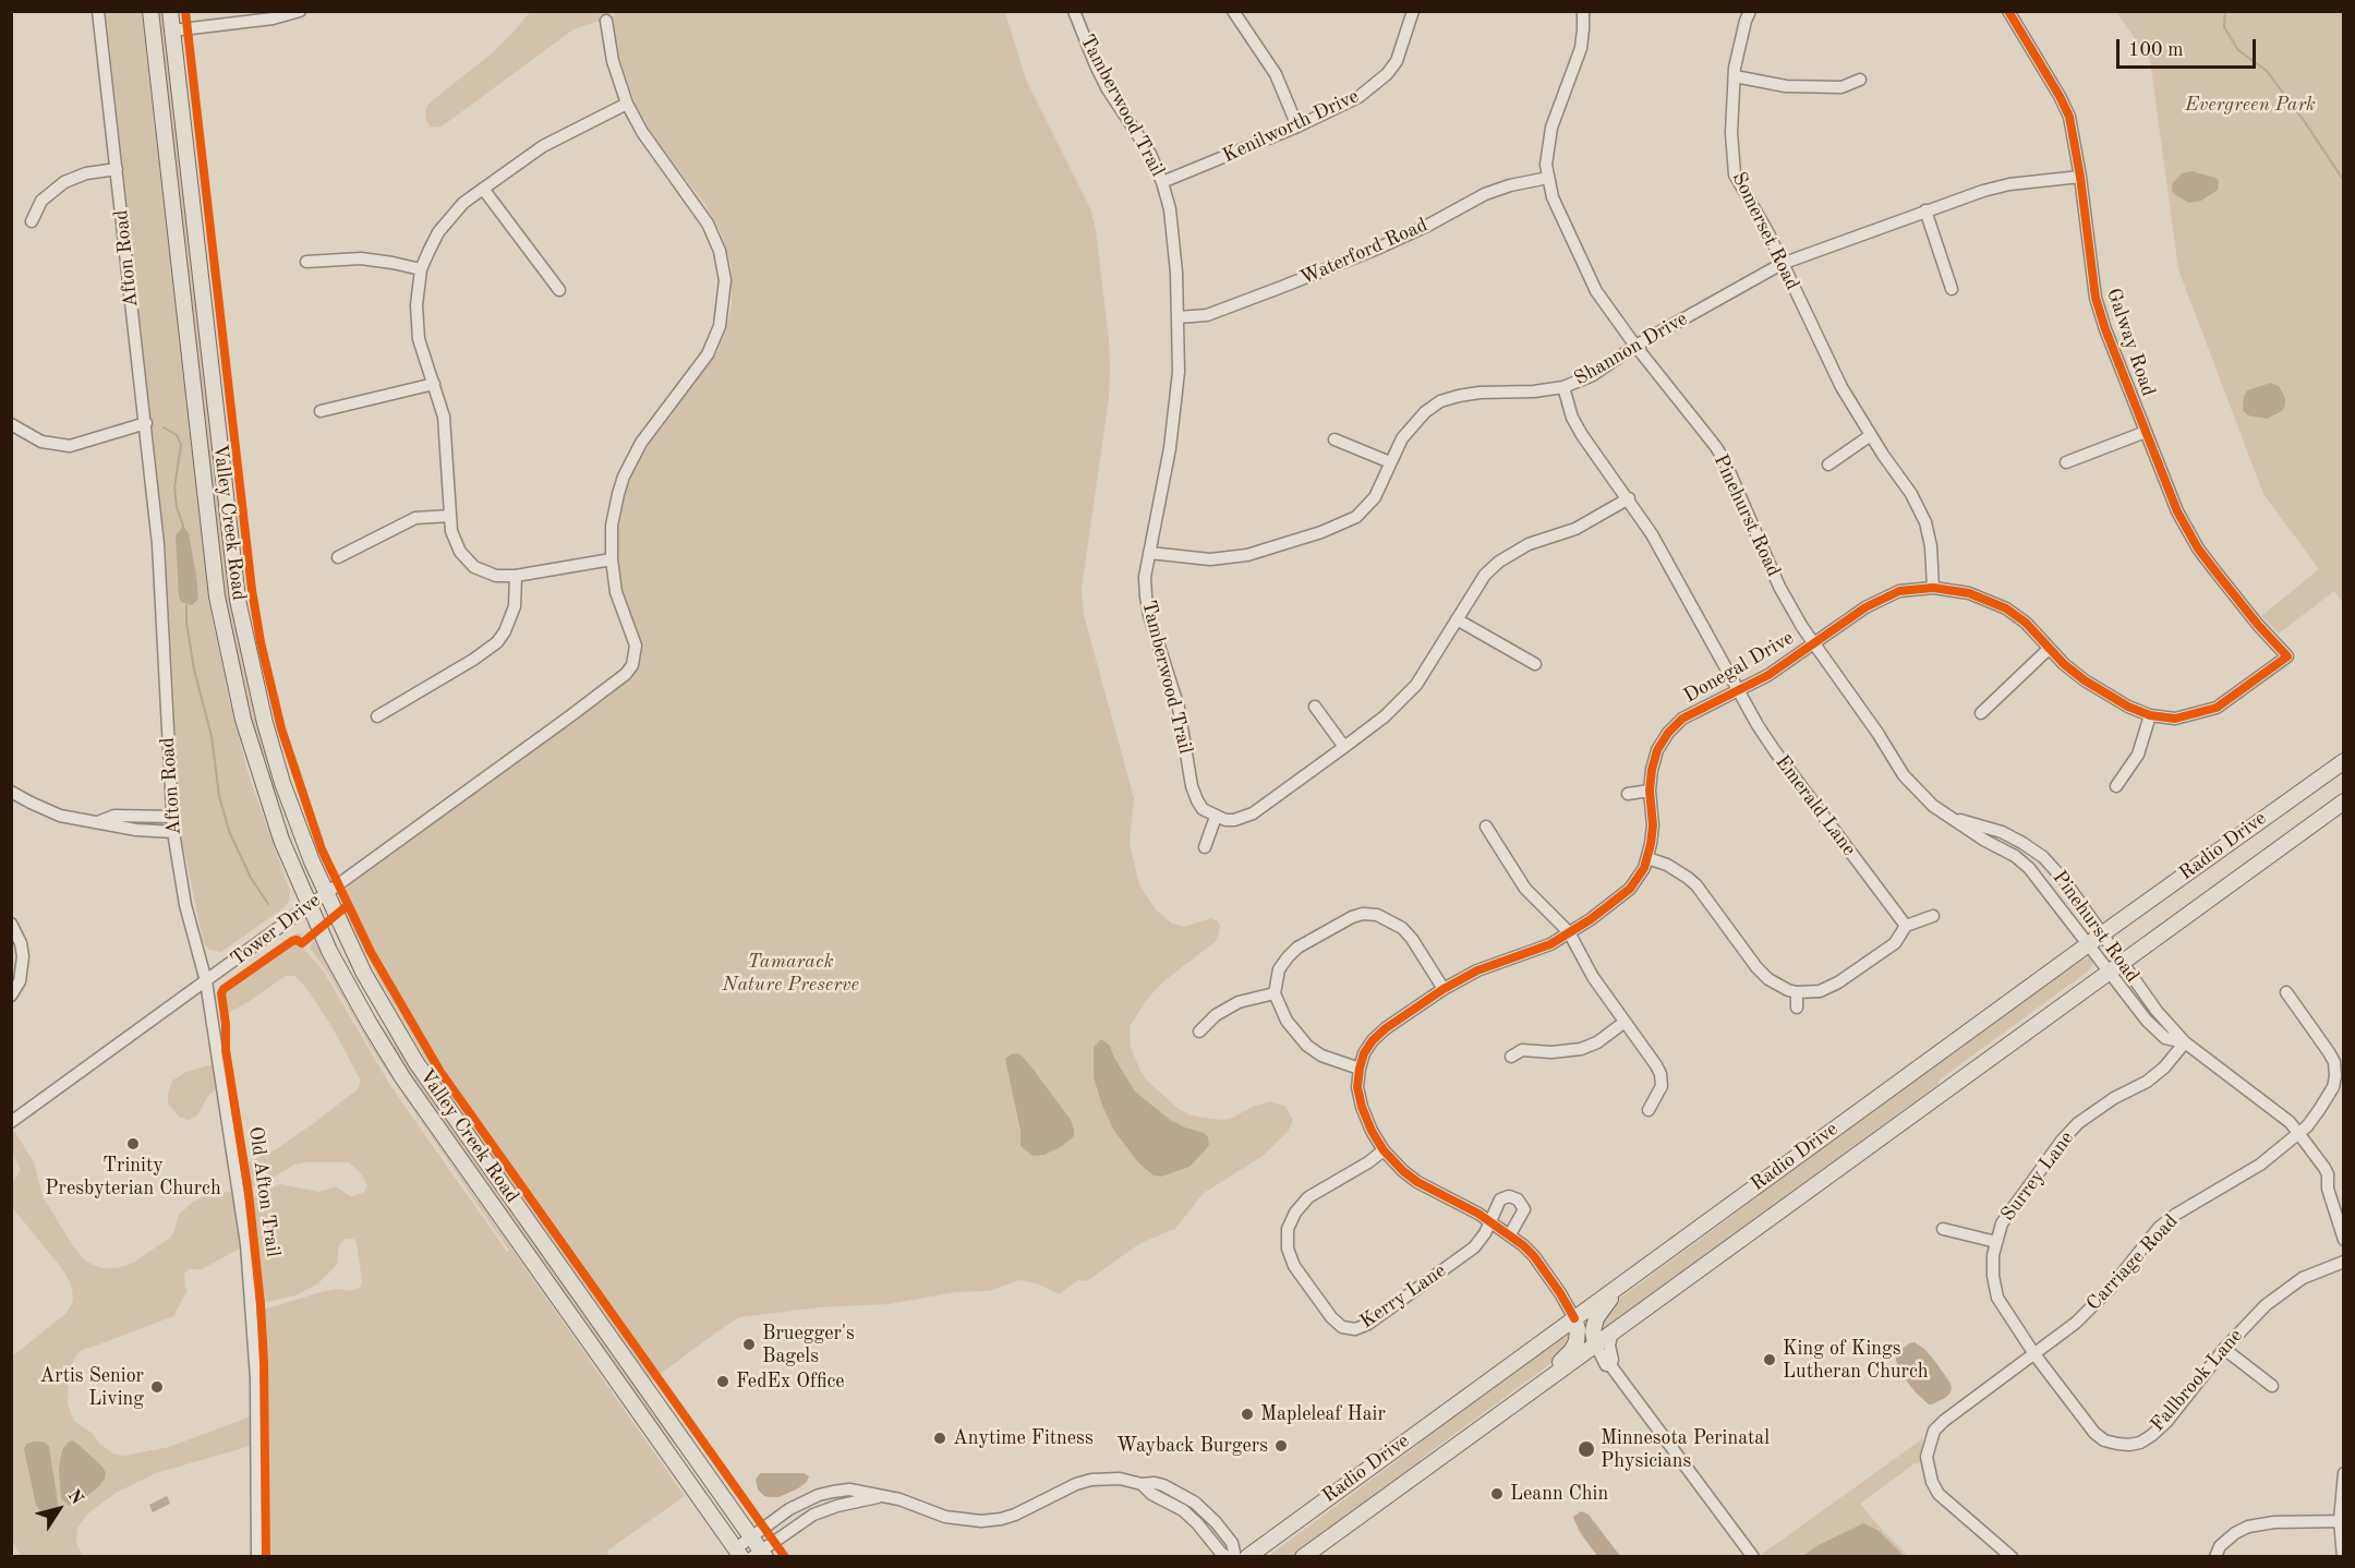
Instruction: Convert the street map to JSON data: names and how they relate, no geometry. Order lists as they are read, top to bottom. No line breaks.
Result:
{"streets":{"main road":["Valley Creek Road","Radio Drive"],"street":["Tamberwood Trail","Kenilworth Drive","Somerset Road","Waterford Road","Afton Road","Galway Road","Shannon Drive","Pinehurst Road","Donegal Drive","Emerald Lane","Tower Drive","Surrey Lane","Carriage Road","Kerry Lane","Fallbrook Lane"],"cycle path":["Old Afton Trail"]},"crossings":[["Tamberwood Trail","Kenilworth Drive"],["Tamberwood Trail","Waterford Road"],["Tamberwood Trail","Shannon Drive"],["Somerset Road","Shannon Drive"],["Somerset Road","Donegal Drive"],["Waterford Road","Pinehurst Road"],["Afton Road","Tower Drive"],["Galway Road","Shannon Drive"],["Galway Road","Donegal Drive"],["Shannon Drive","Pinehurst Road"],["Shannon Drive","Emerald Lane"],["Pinehurst Road","Donegal Drive"],["Pinehurst Road","Radio Drive"],["Pinehurst Road","Surrey Lane"],["Pinehurst Road","Carriage Road"],["Valley Creek Road","Tower Drive"],["Donegal Drive","Emerald Lane"],["Surrey Lane","Carriage Road"],["Surrey Lane","Fallbrook Lane"],["Carriage Road","Fallbrook Lane"]],"parks":["Evergreen Park","Tamarack Nature Preserve"],"places":["Trinity Presbyterian Church","Bruegger's Bagels","King of Kings Lutheran Church","FedEx Office","Artis Senior Living","Mapleleaf Hair","Anytime Fitness","Wayback Burgers","Minnesota Perinatal Physicians","Leann Chin"],"scale_bar":"100 m","north":"top right"}
